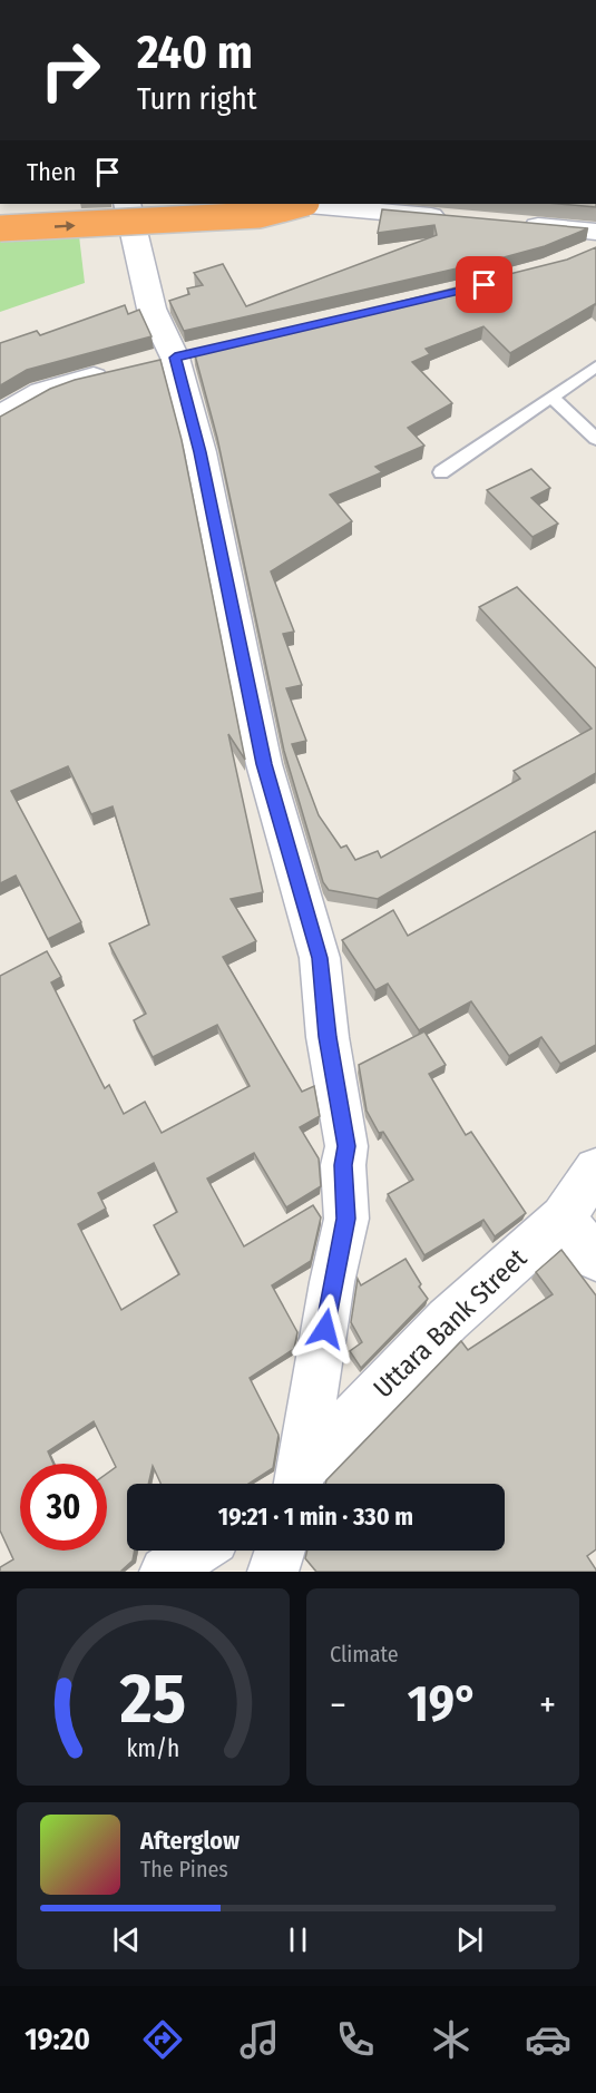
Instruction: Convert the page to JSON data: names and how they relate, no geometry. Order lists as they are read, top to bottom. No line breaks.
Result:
{"streets":{"street":["Uttara Bank Street"]},"page":{"turn":["240 m","Turn right"],"then":"Then","limit":"30","trip":"19:21 · 1 min · 330 m","tile":"Climate","heat":["−","19°","+"],"song":["Afterglow","The Pines"],"tabs":"19:20","gauge":["25","km/h"]}}
